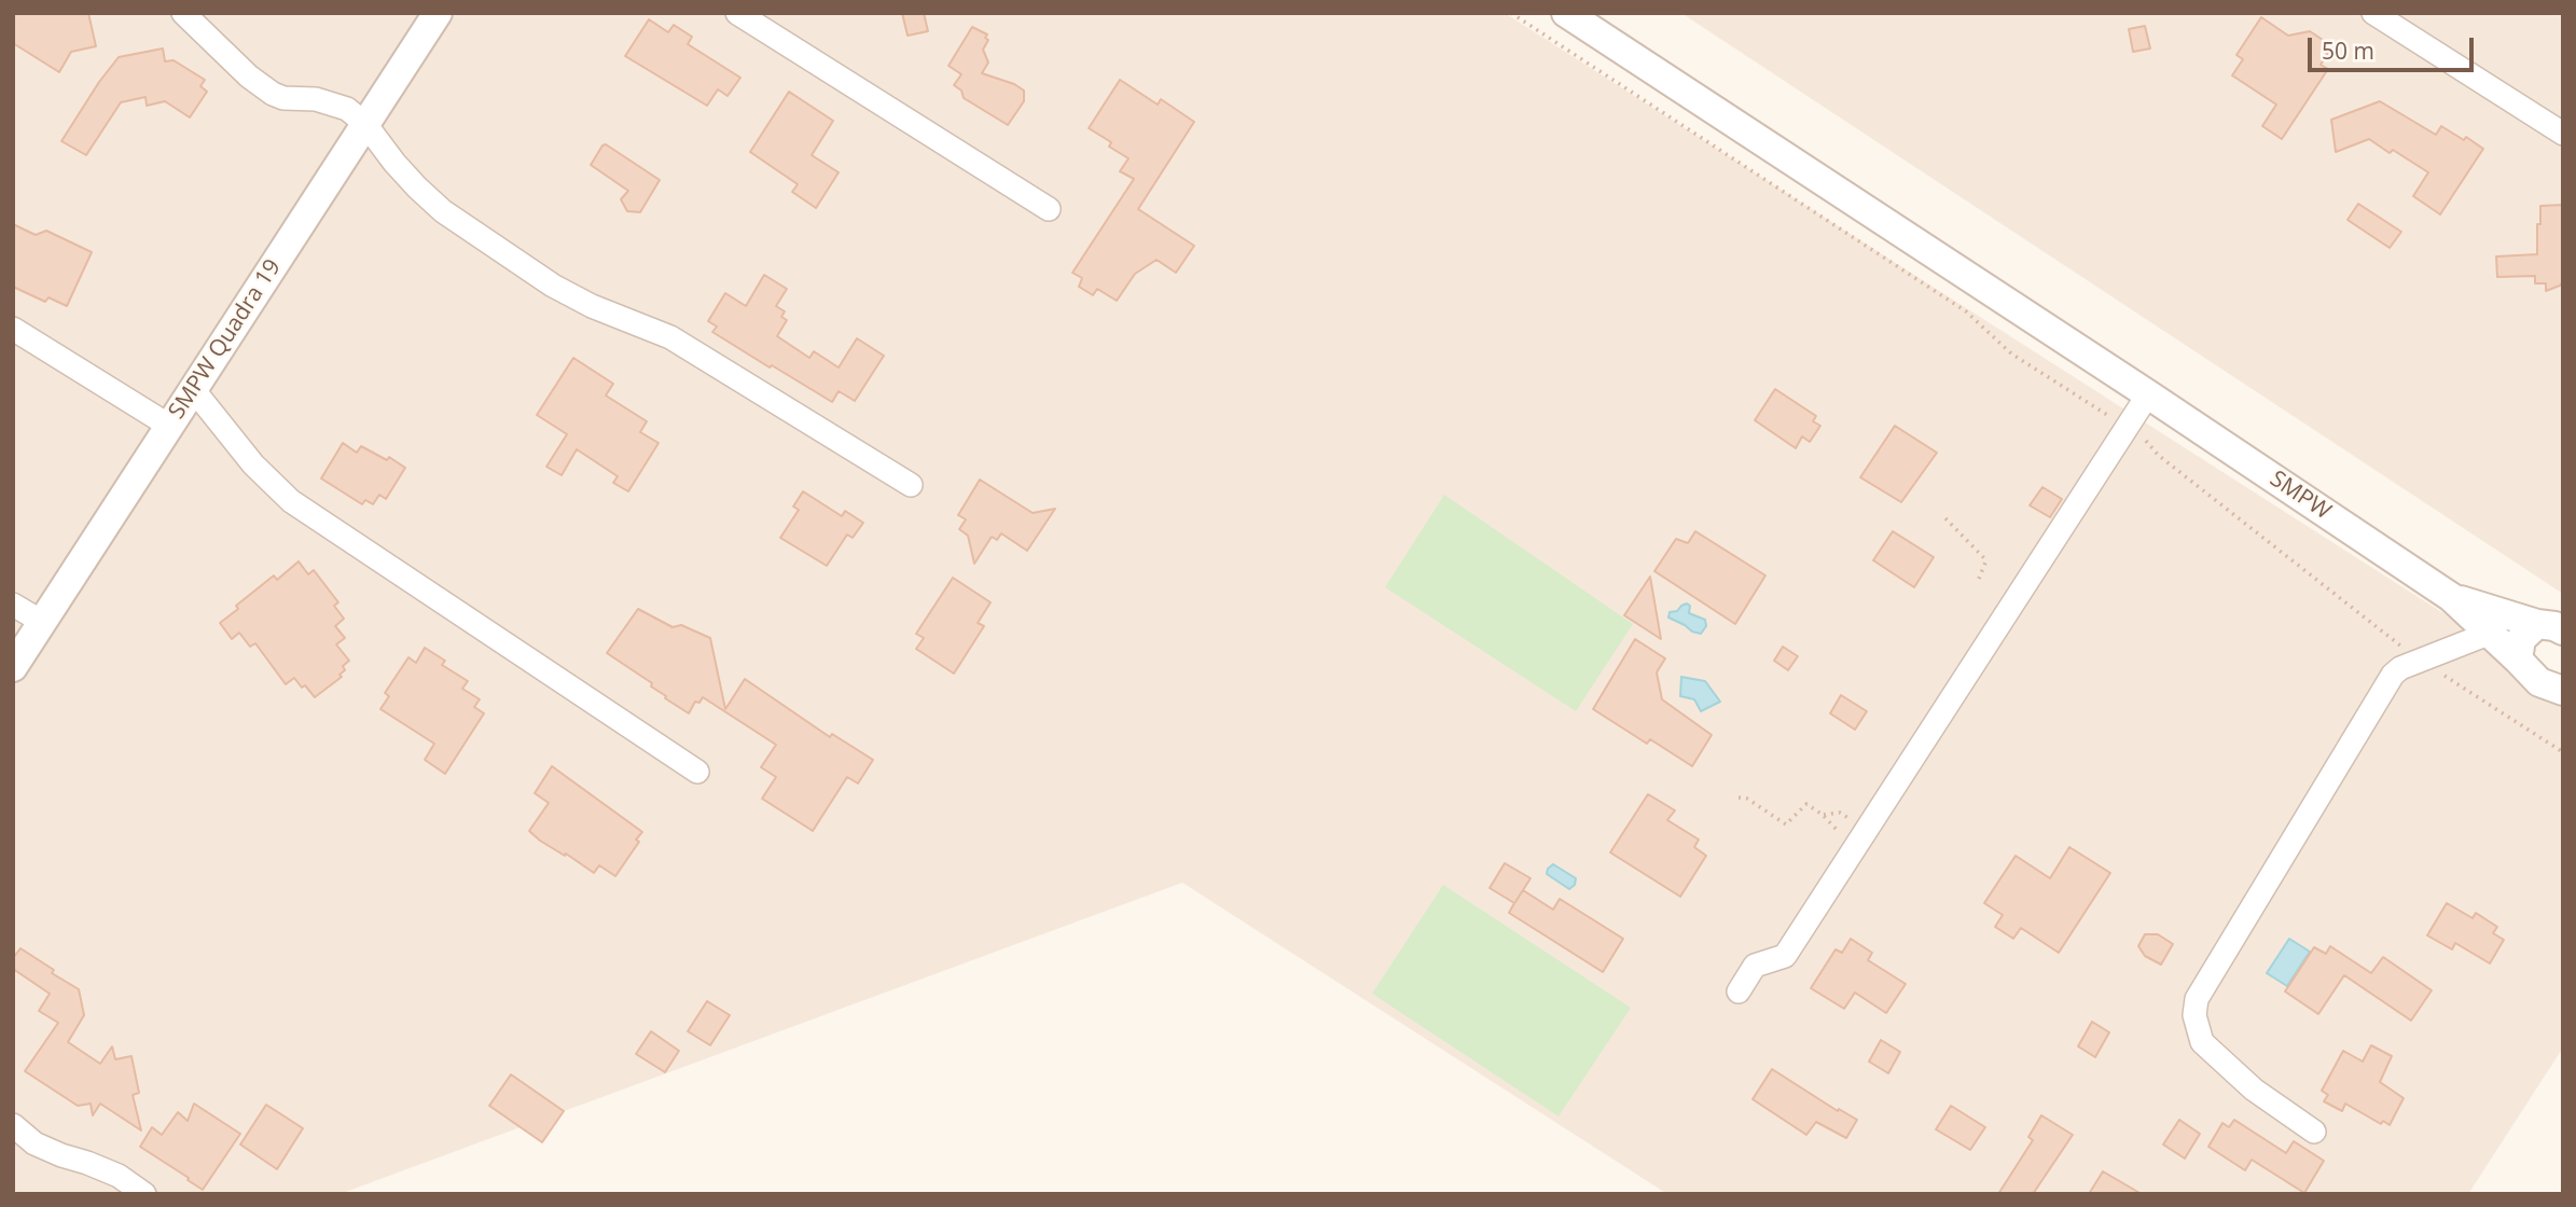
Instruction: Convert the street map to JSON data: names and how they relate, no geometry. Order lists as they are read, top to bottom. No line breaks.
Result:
{"streets":{"street":["SMPW Quadra 19","SMPW"]},"scale_bar":"50 m"}
